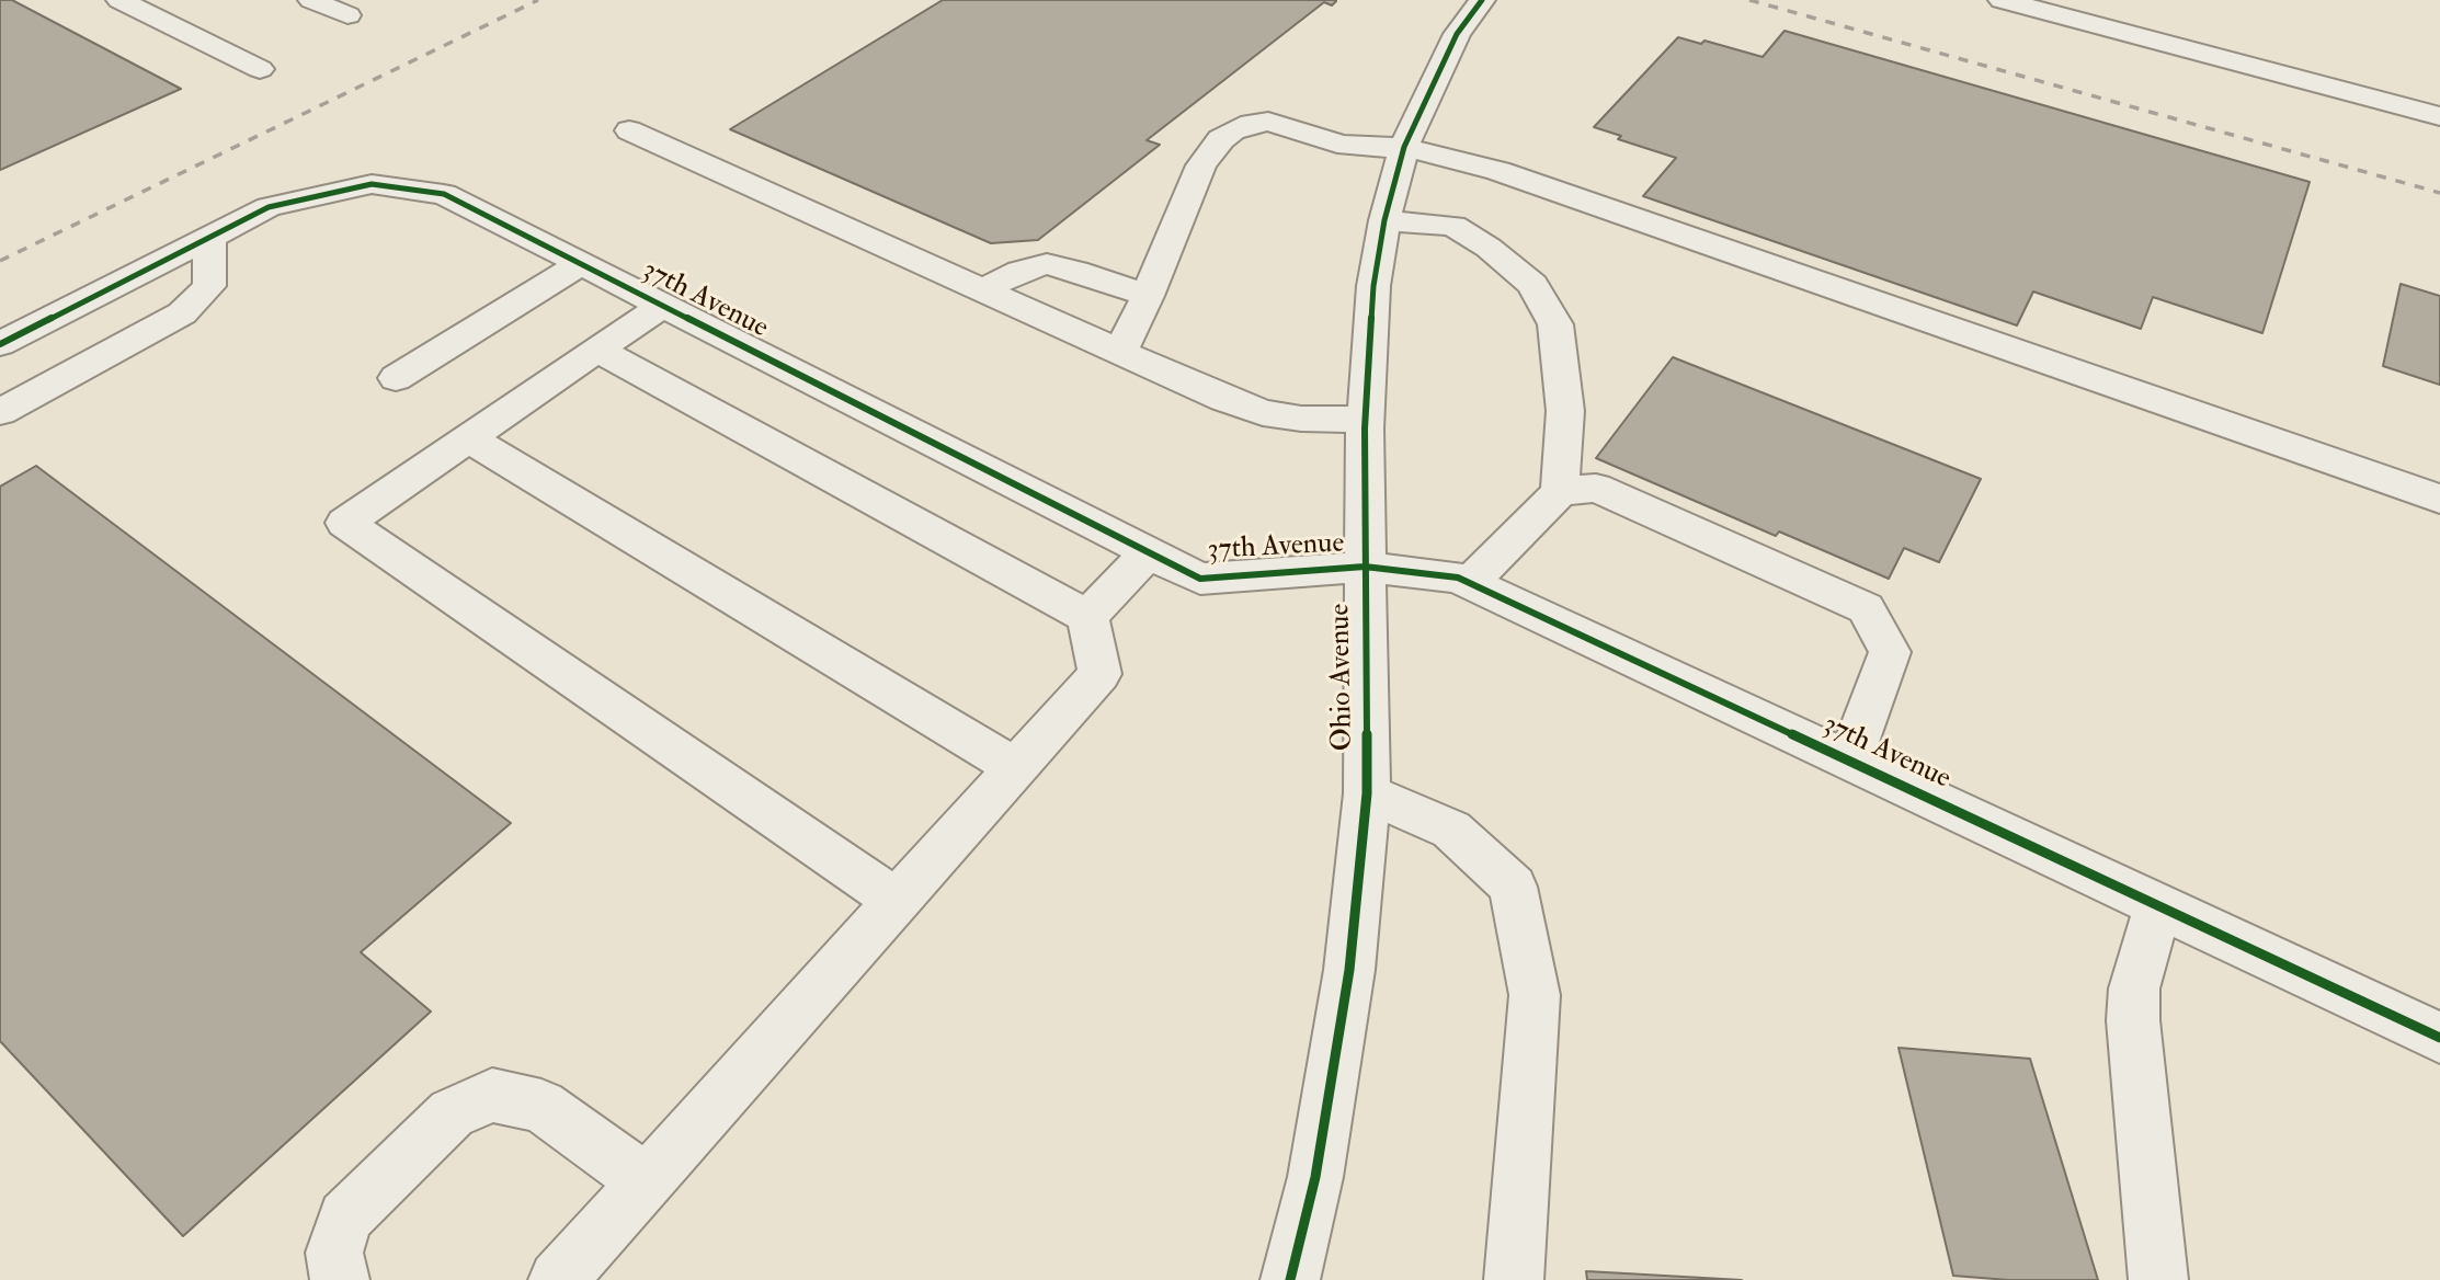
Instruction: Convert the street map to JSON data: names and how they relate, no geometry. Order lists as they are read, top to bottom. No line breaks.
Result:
{"streets":{"street":["37th Avenue","Ohio Avenue"]},"crossings":[["37th Avenue","Ohio Avenue"]]}
